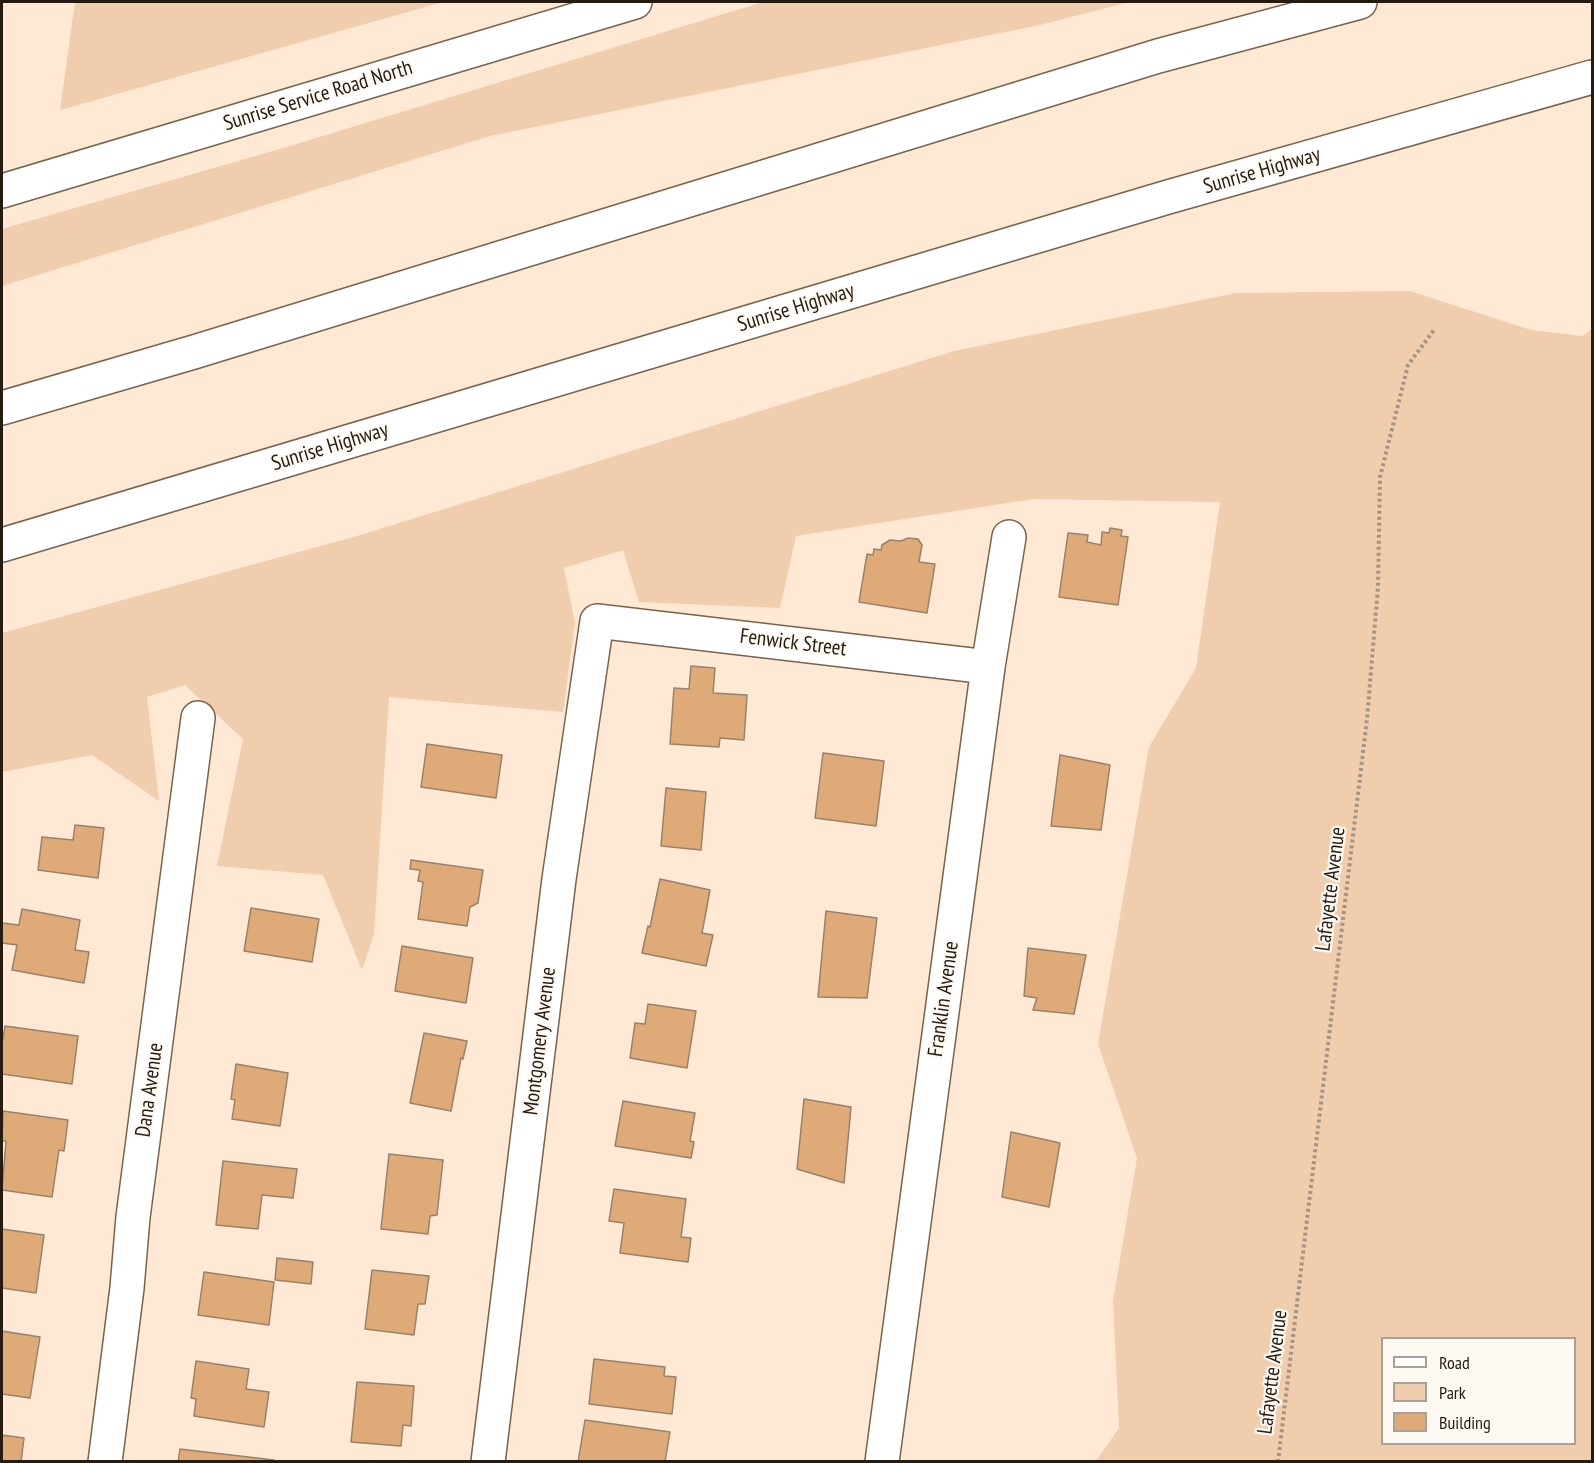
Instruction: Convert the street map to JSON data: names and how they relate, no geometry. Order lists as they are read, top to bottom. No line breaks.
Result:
{"streets":{"main road":["Sunrise Service Road North","Sunrise Highway","Fenwick Street","Franklin Avenue","Montgomery Avenue","Dana Avenue"],"path":["Lafayette Avenue"]},"crossings":[["Fenwick Street","Franklin Avenue"],["Fenwick Street","Montgomery Avenue"]],"legend":["Road","Park","Building"]}
